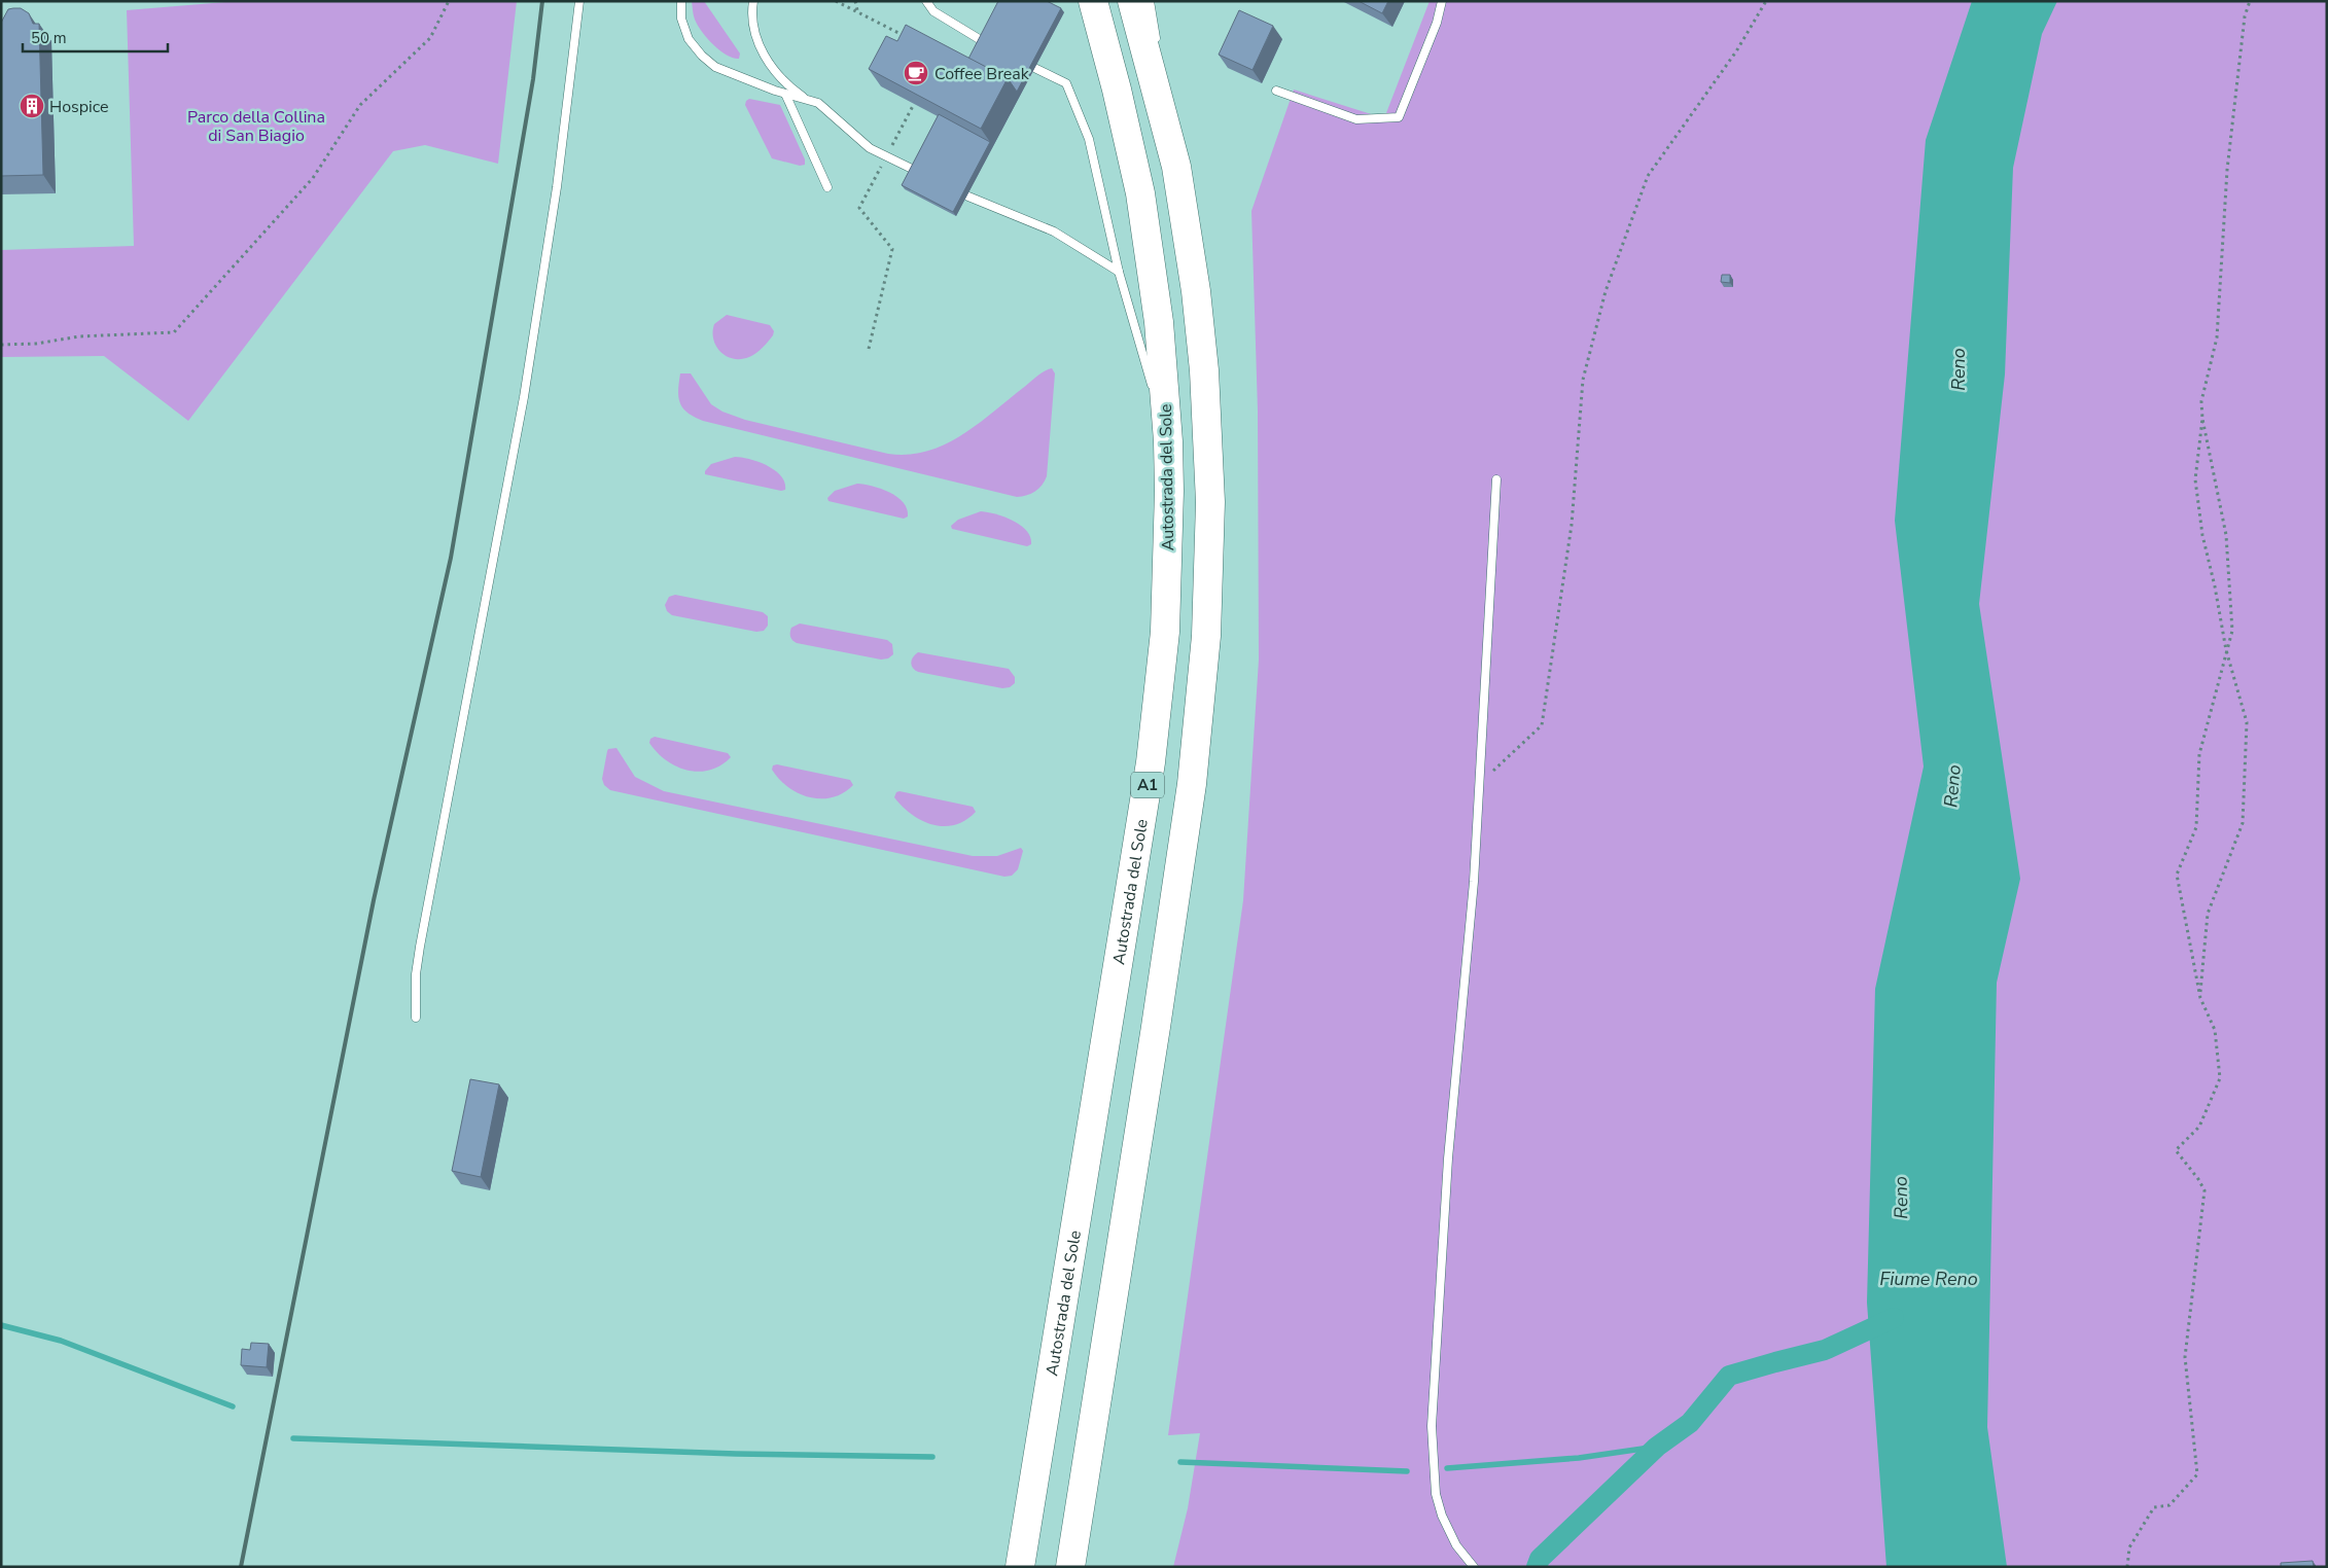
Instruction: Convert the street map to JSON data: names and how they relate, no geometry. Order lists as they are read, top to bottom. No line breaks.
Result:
{"streets":{"highway":["Autostrada del Sole","A1"]},"water":["Reno","Fiume Reno"],"parks":["Parco della Collina di San Biagio"],"places":{"cafe":["Coffee Break"],"building":["Hospice"]},"scale_bar":"50 m"}
